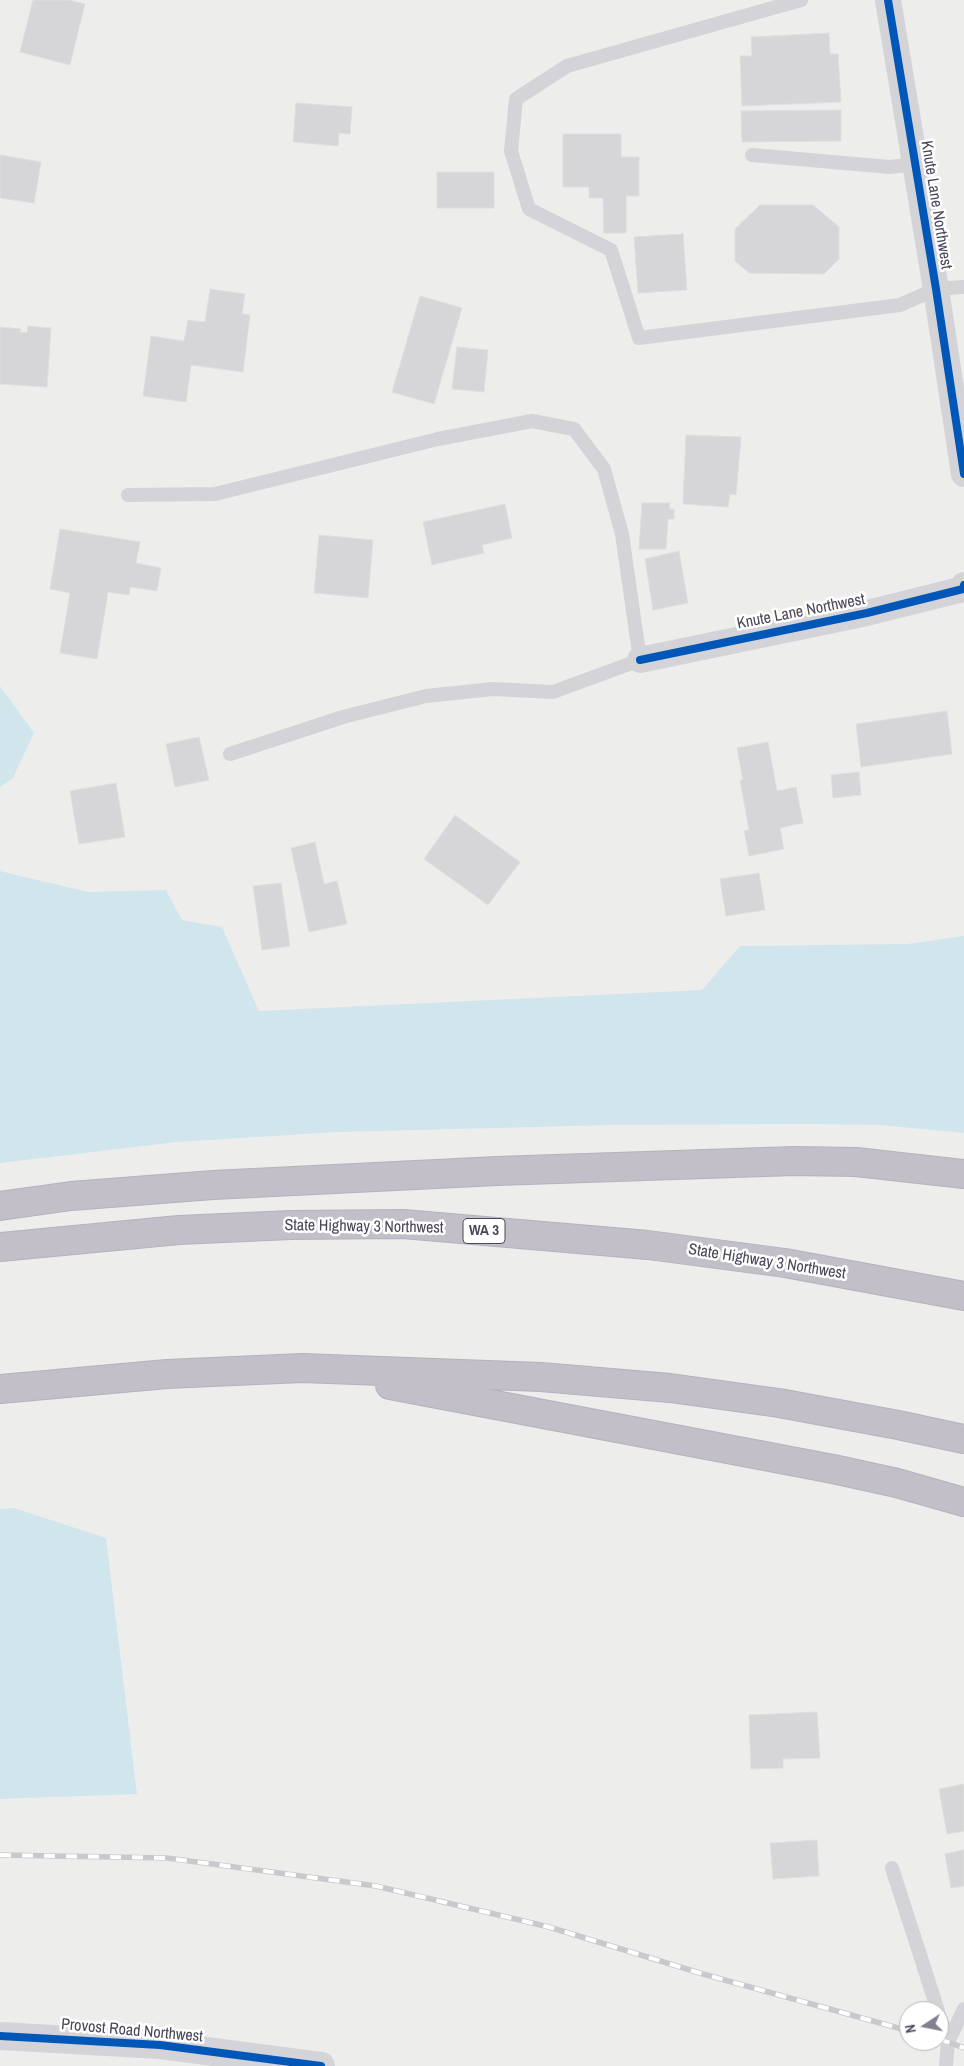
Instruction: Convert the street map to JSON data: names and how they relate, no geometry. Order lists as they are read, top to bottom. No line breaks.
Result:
{"streets":{"highway":["State Highway 3 Northwest","WA 3"],"street":["Knute Lane Northwest","Provost Road Northwest"]},"north":"left"}
